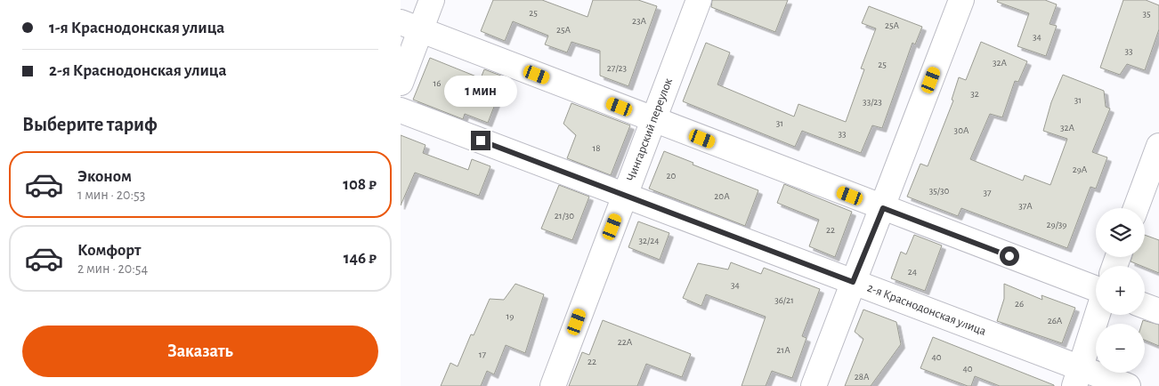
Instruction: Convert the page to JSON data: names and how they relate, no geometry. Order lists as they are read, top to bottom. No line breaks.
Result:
{"streets":{"street":["Чингарский переулок","2-я Краснодонская улица"]},"crossings":[["Чингарский переулок","2-я Краснодонская улица"]],"house_numbers":["25","35","23А","25А","25А","34","33","32А","25","27/23","16","32","31","33/23","31","32А","30А","33","18","29А","20","35/30","37","20А","37А","21/30","29/39","22","32/24","24","34","36/21","26","19","26А","22А","21А","17","40","22","40","28А"],"page":{"banner":["1-я Краснодонская улица","2-я Краснодонская улица"],"bubble":"1 мин","heading":"Выберите тариф","list":[{"name":"Эконом","note":"1 мин · 20:53","value":"108 ₽"},{"name":"Комфорт","note":"2 мин · 20:54","value":"146 ₽"}],"map_buttons":["+","−"],"buttons":"Заказать"}}
